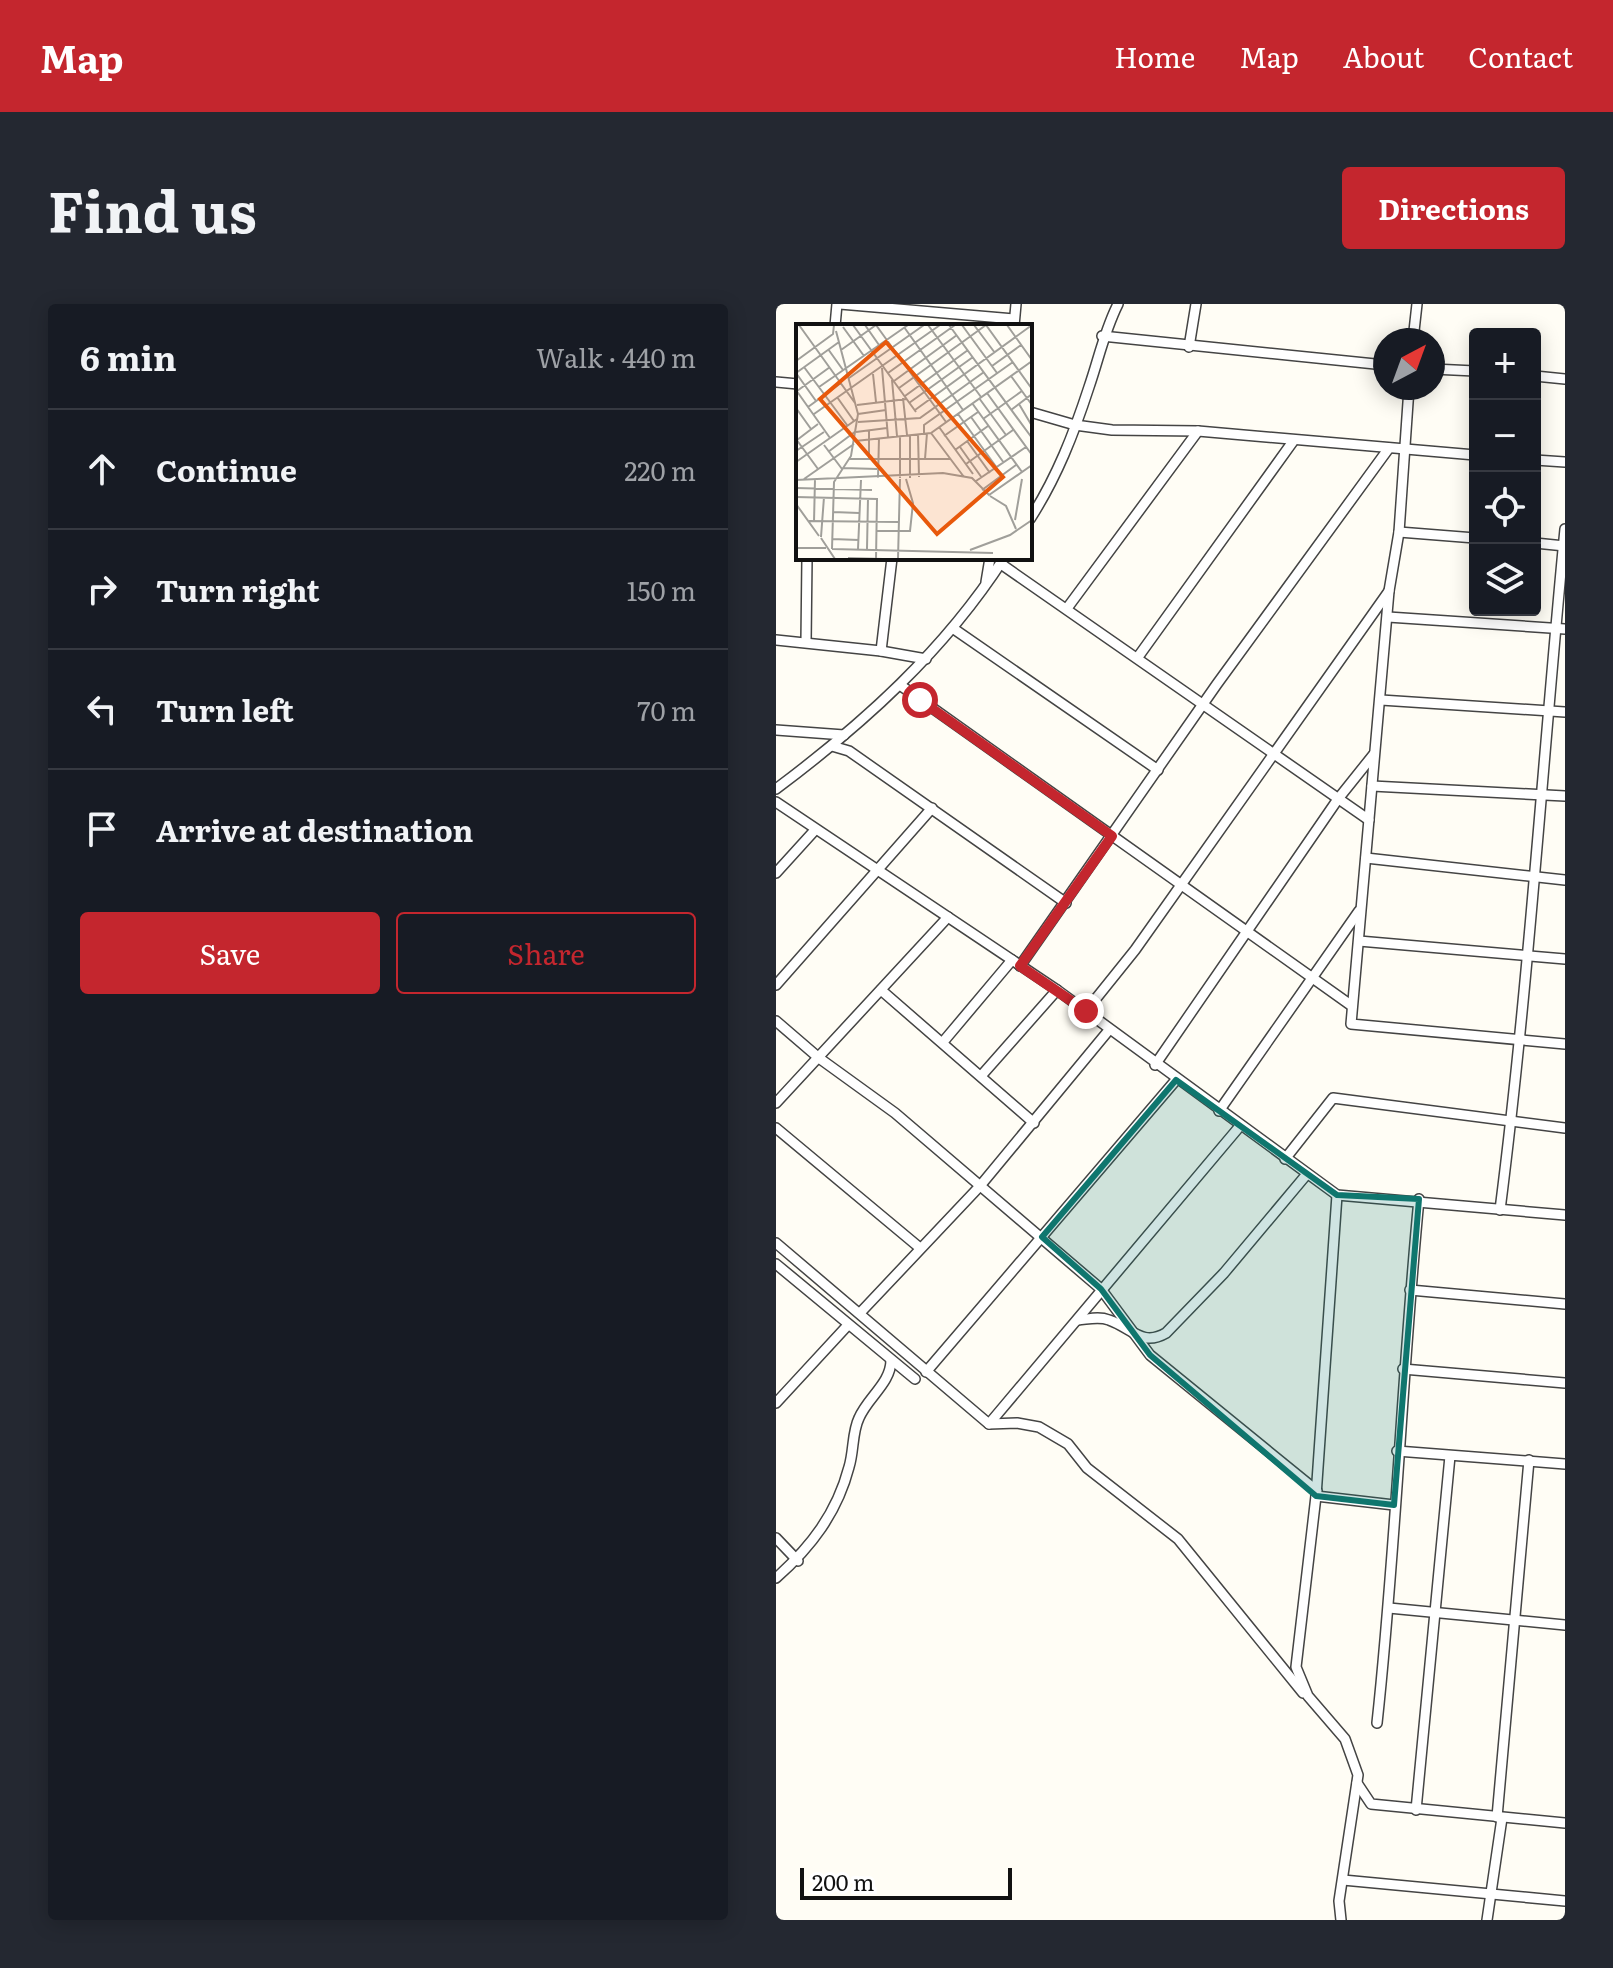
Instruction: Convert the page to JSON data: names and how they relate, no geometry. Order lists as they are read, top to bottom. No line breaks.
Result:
{"scale_bar":"200 m","north":"top right","page":{"header":"Map","nav":["Home","Map","About","Contact"],"title":"Find us","buttons":["Directions",["Save","Share"]],"heading":["6 min","Walk · 440 m"],"map_buttons":["+","−"],"list":[["Continue","220 m"],["Turn right","150 m"],["Turn left","70 m"],"Arrive at destination"],"scale":"200 m"}}
